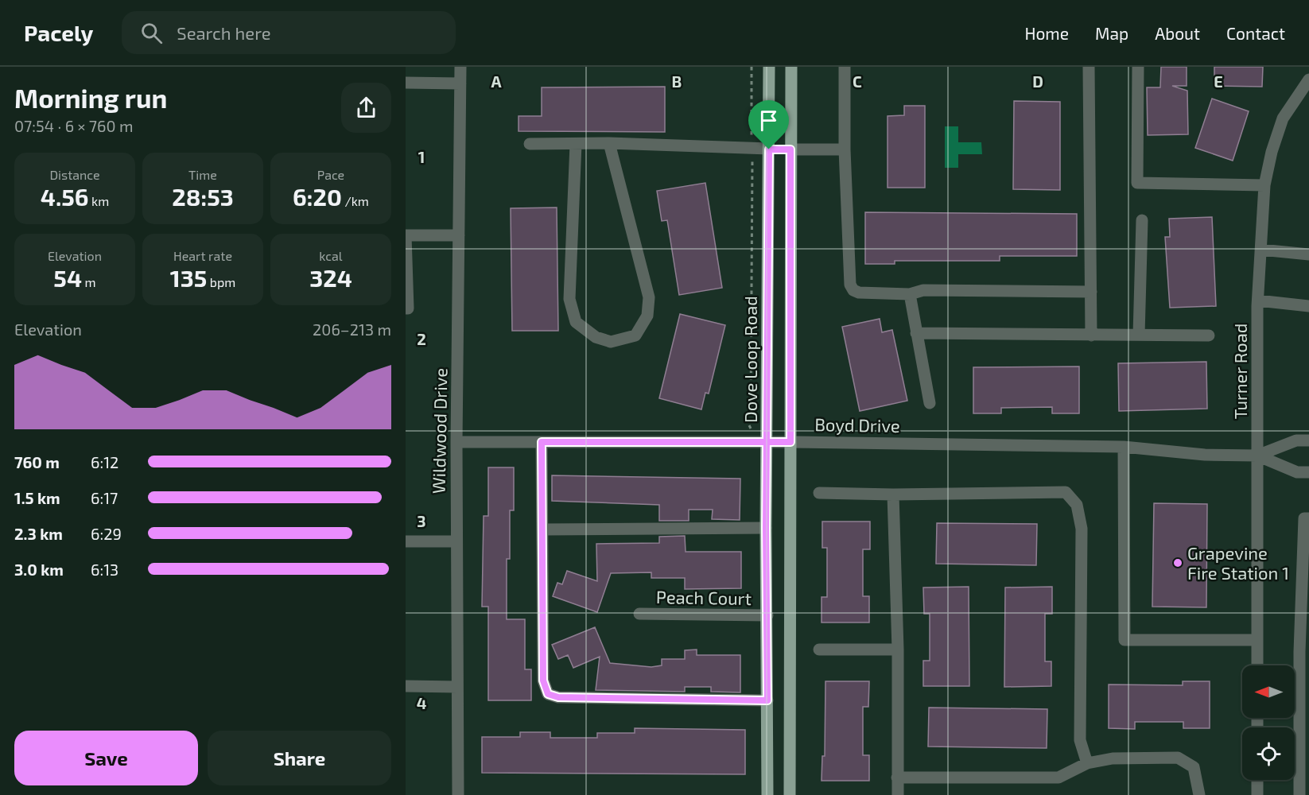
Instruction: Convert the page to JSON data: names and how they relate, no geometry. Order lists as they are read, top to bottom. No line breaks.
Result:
{"streets":{"main road":["Dove Loop Road"],"street":["Turner Road","Boyd Drive","Wildwood Drive","Peach Court"]},"crossings":[["Dove Loop Road","Boyd Drive"],["Dove Loop Road","Peach Court"],["Turner Road","Boyd Drive"],["Boyd Drive","Wildwood Drive"]],"places":["Grapevine Fire Station 1"],"north":"left","page":{"header":"Pacely","search":"Search here","nav":["Home","Map","About","Contact"],"heading":["Morning run","07:54 · 6 × 760 m"],"stats":[["Distance","4.56 km"],["Time","28:53"],["Pace","6:20 /km"],["Elevation","54 m"],["Heart rate","135 bpm"],["kcal","324"]],"chart":["Elevation","206–213 m"],"list":[{"name":"760 m","note":"6:12"},{"name":"1.5 km","note":"6:17"},{"name":"2.3 km","note":"6:29"},{"name":"3.0 km","note":"6:13"}],"buttons":["Save","Share"]},"grid":{"columns":["A","B","C","D","E"],"rows":["1","2","3","4"]}}
